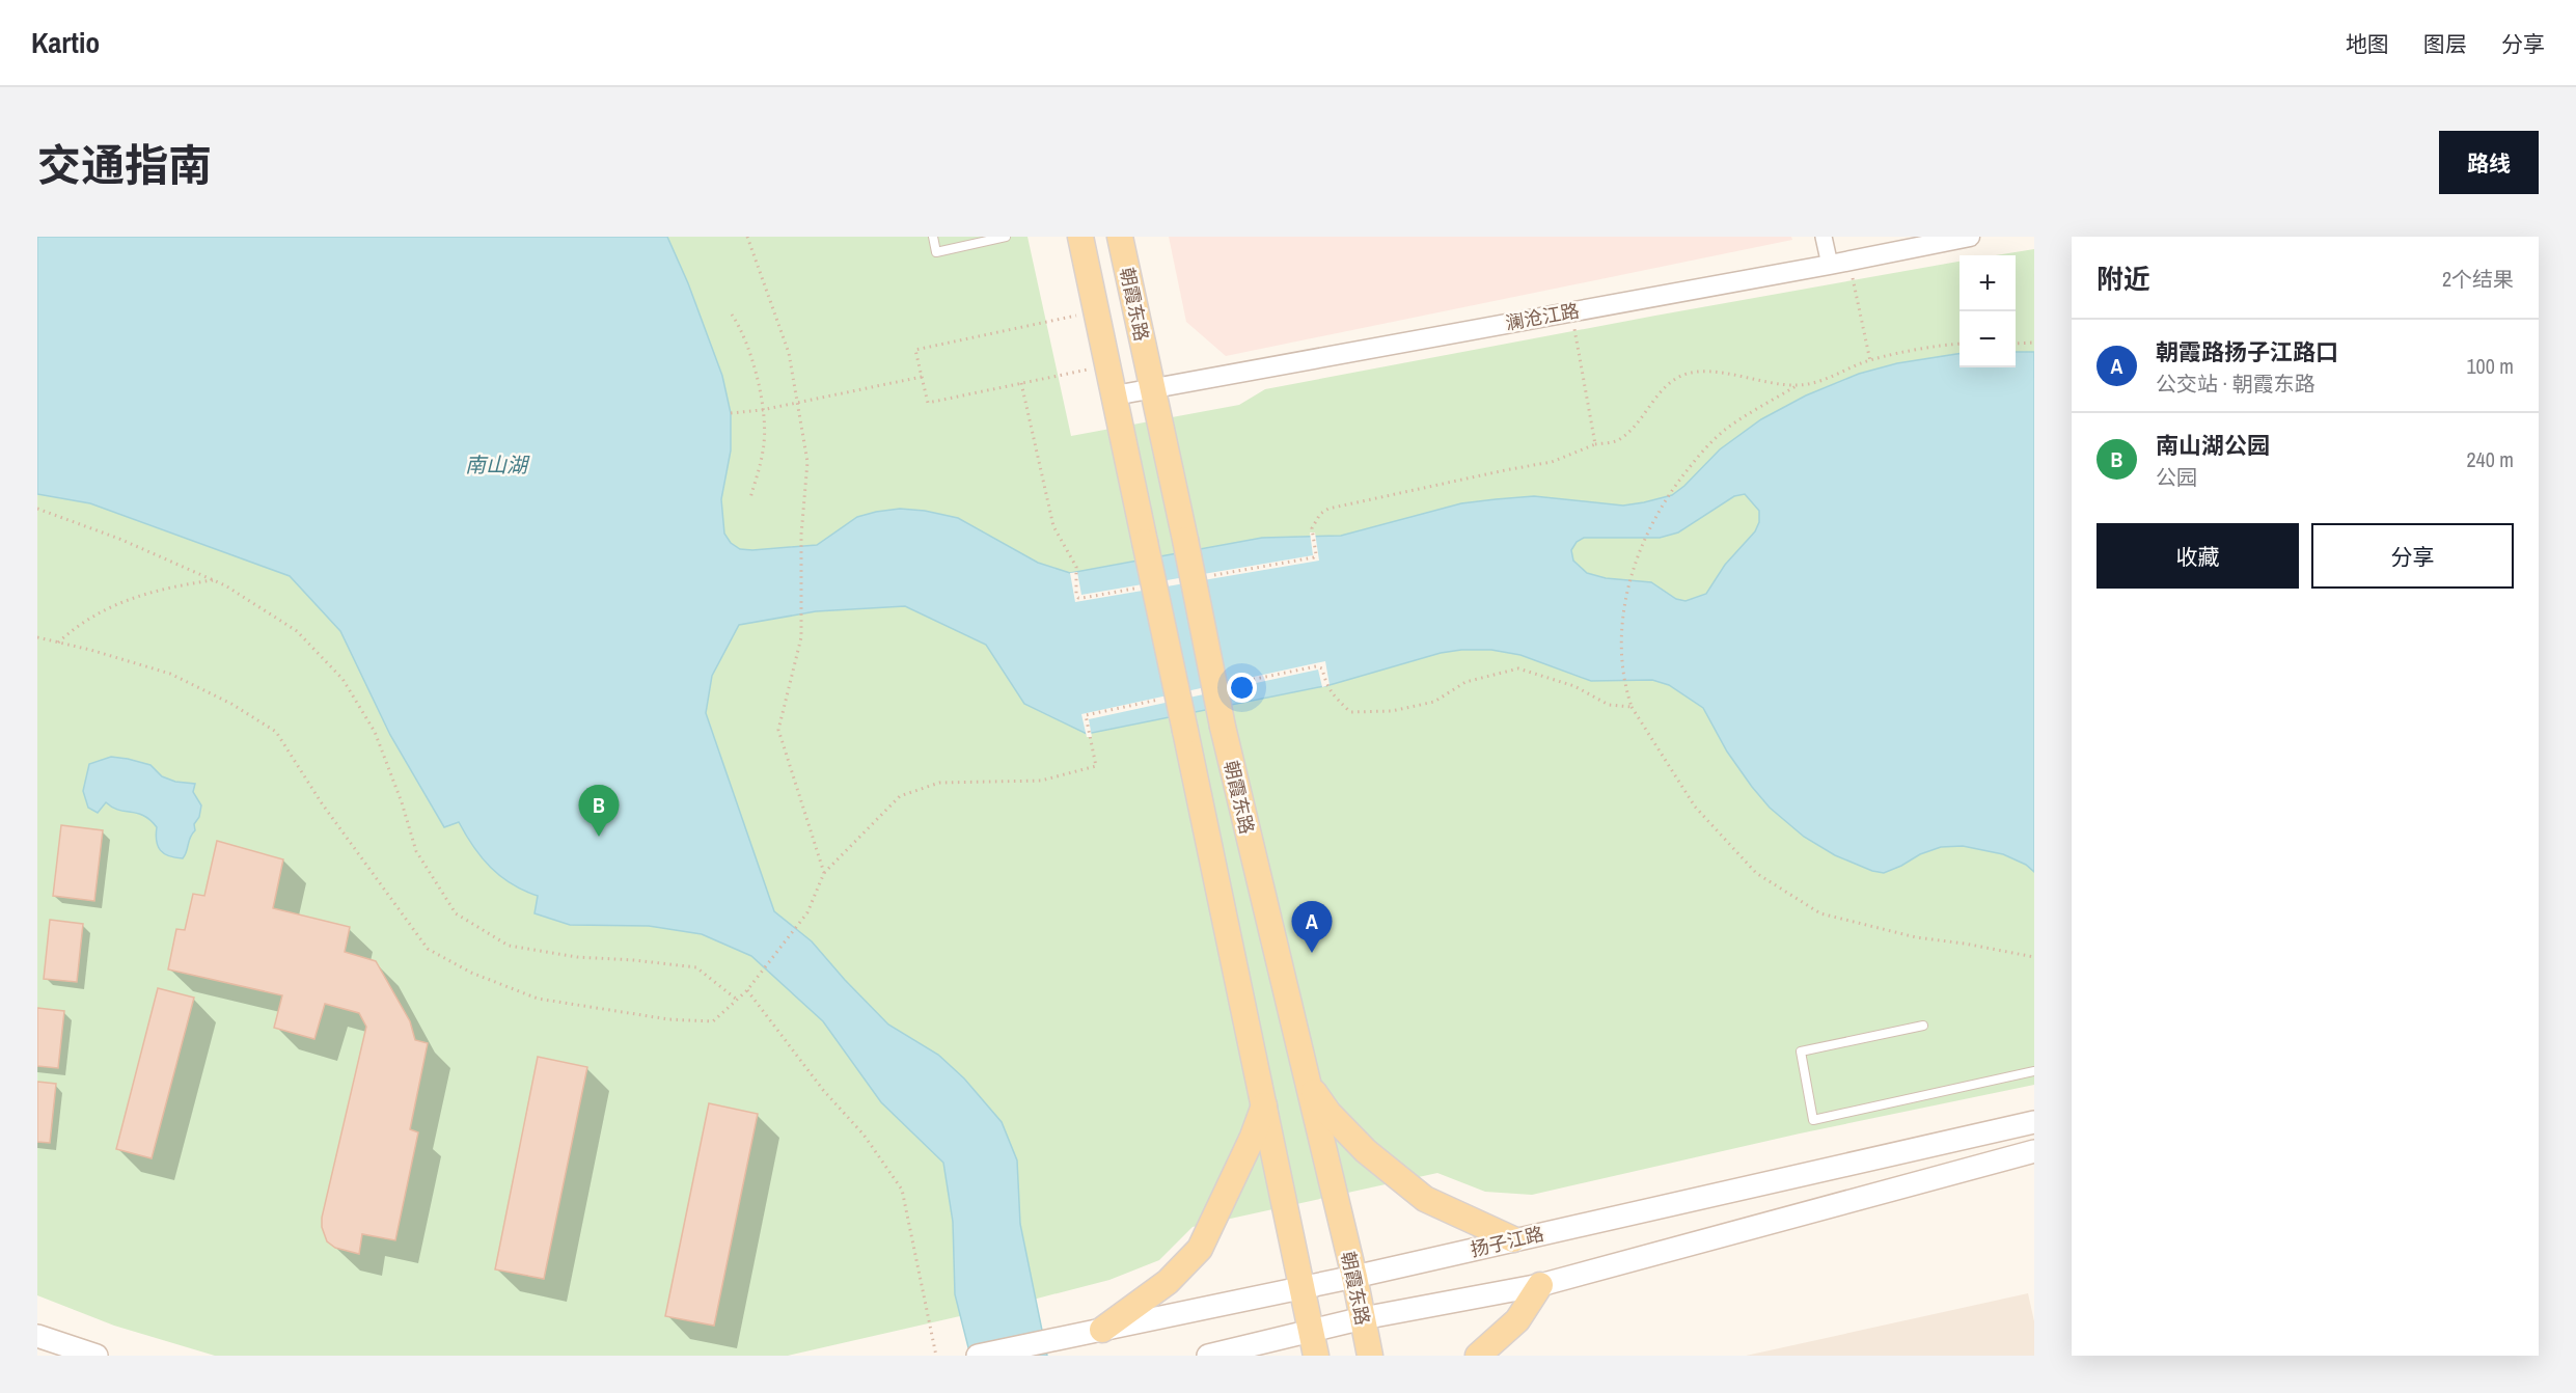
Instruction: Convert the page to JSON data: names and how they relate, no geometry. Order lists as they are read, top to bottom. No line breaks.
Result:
{"streets":{"main road":["朝霞东路","扬子江路"],"street":["澜沧江路"]},"crossings":[["朝霞东路","澜沧江路"],["朝霞东路","扬子江路"]],"water":["南山湖"],"page":{"header":"Kartio","nav":["地图","图层","分享"],"title":"交通指南","buttons":["路线",["收藏","分享"]],"heading":["附近","2个结果"],"map_buttons":["+","−"],"list":[{"mark":"A","name":"朝霞路扬子江路口","note":"公交站 · 朝霞东路","value":"100 m"},{"mark":"B","name":"南山湖公园","note":"公园","value":"240 m"}],"pins":["B","A"]}}
